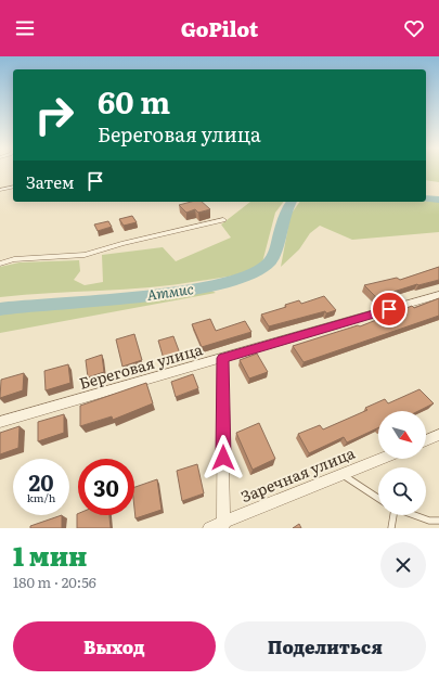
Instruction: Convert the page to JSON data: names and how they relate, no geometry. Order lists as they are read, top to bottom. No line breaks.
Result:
{"streets":{"street":["Береговая улица","Заречная улица"]},"water":["Атмис"],"north":"bottom right","page":{"header":"GoPilot","turn":["60 m","Береговая улица"],"then":"Затем","speed":"20 km/h","limit":"30","heading":["1 мин","180 m · 20:56"],"buttons":["Выход","Поделиться"]}}
